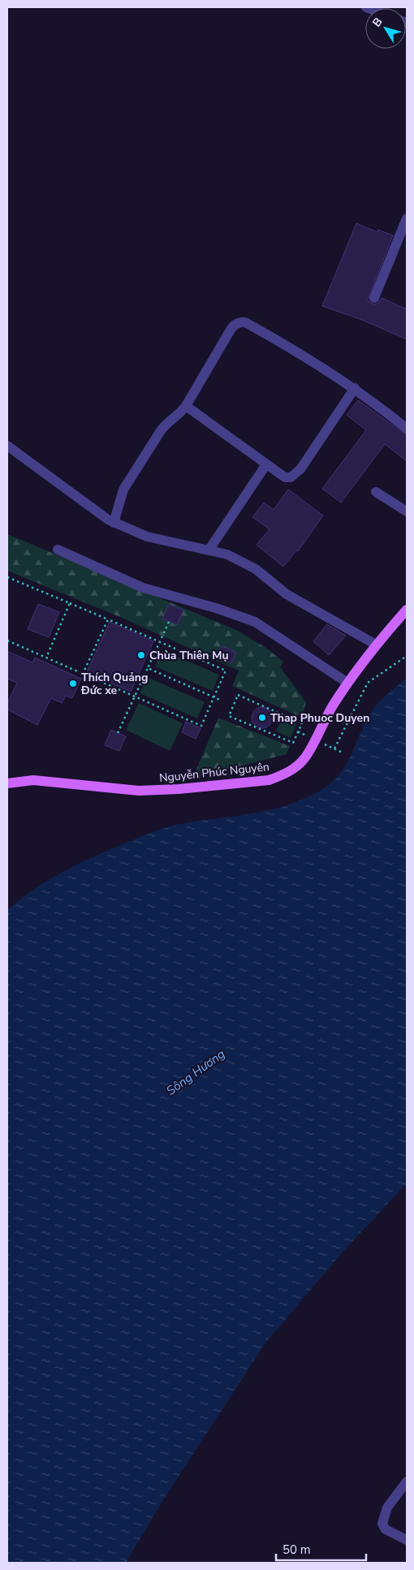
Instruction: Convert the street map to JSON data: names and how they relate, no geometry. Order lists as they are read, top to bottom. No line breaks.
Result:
{"streets":{"main road":["Nguyễn Phúc Nguyên"]},"water":["Sông Hương"],"places":["Chùa Thiên Mụ","Thích Quảng Đức xe","Thap Phuoc Duyen"],"scale_bar":"50 m","north":"top left"}
